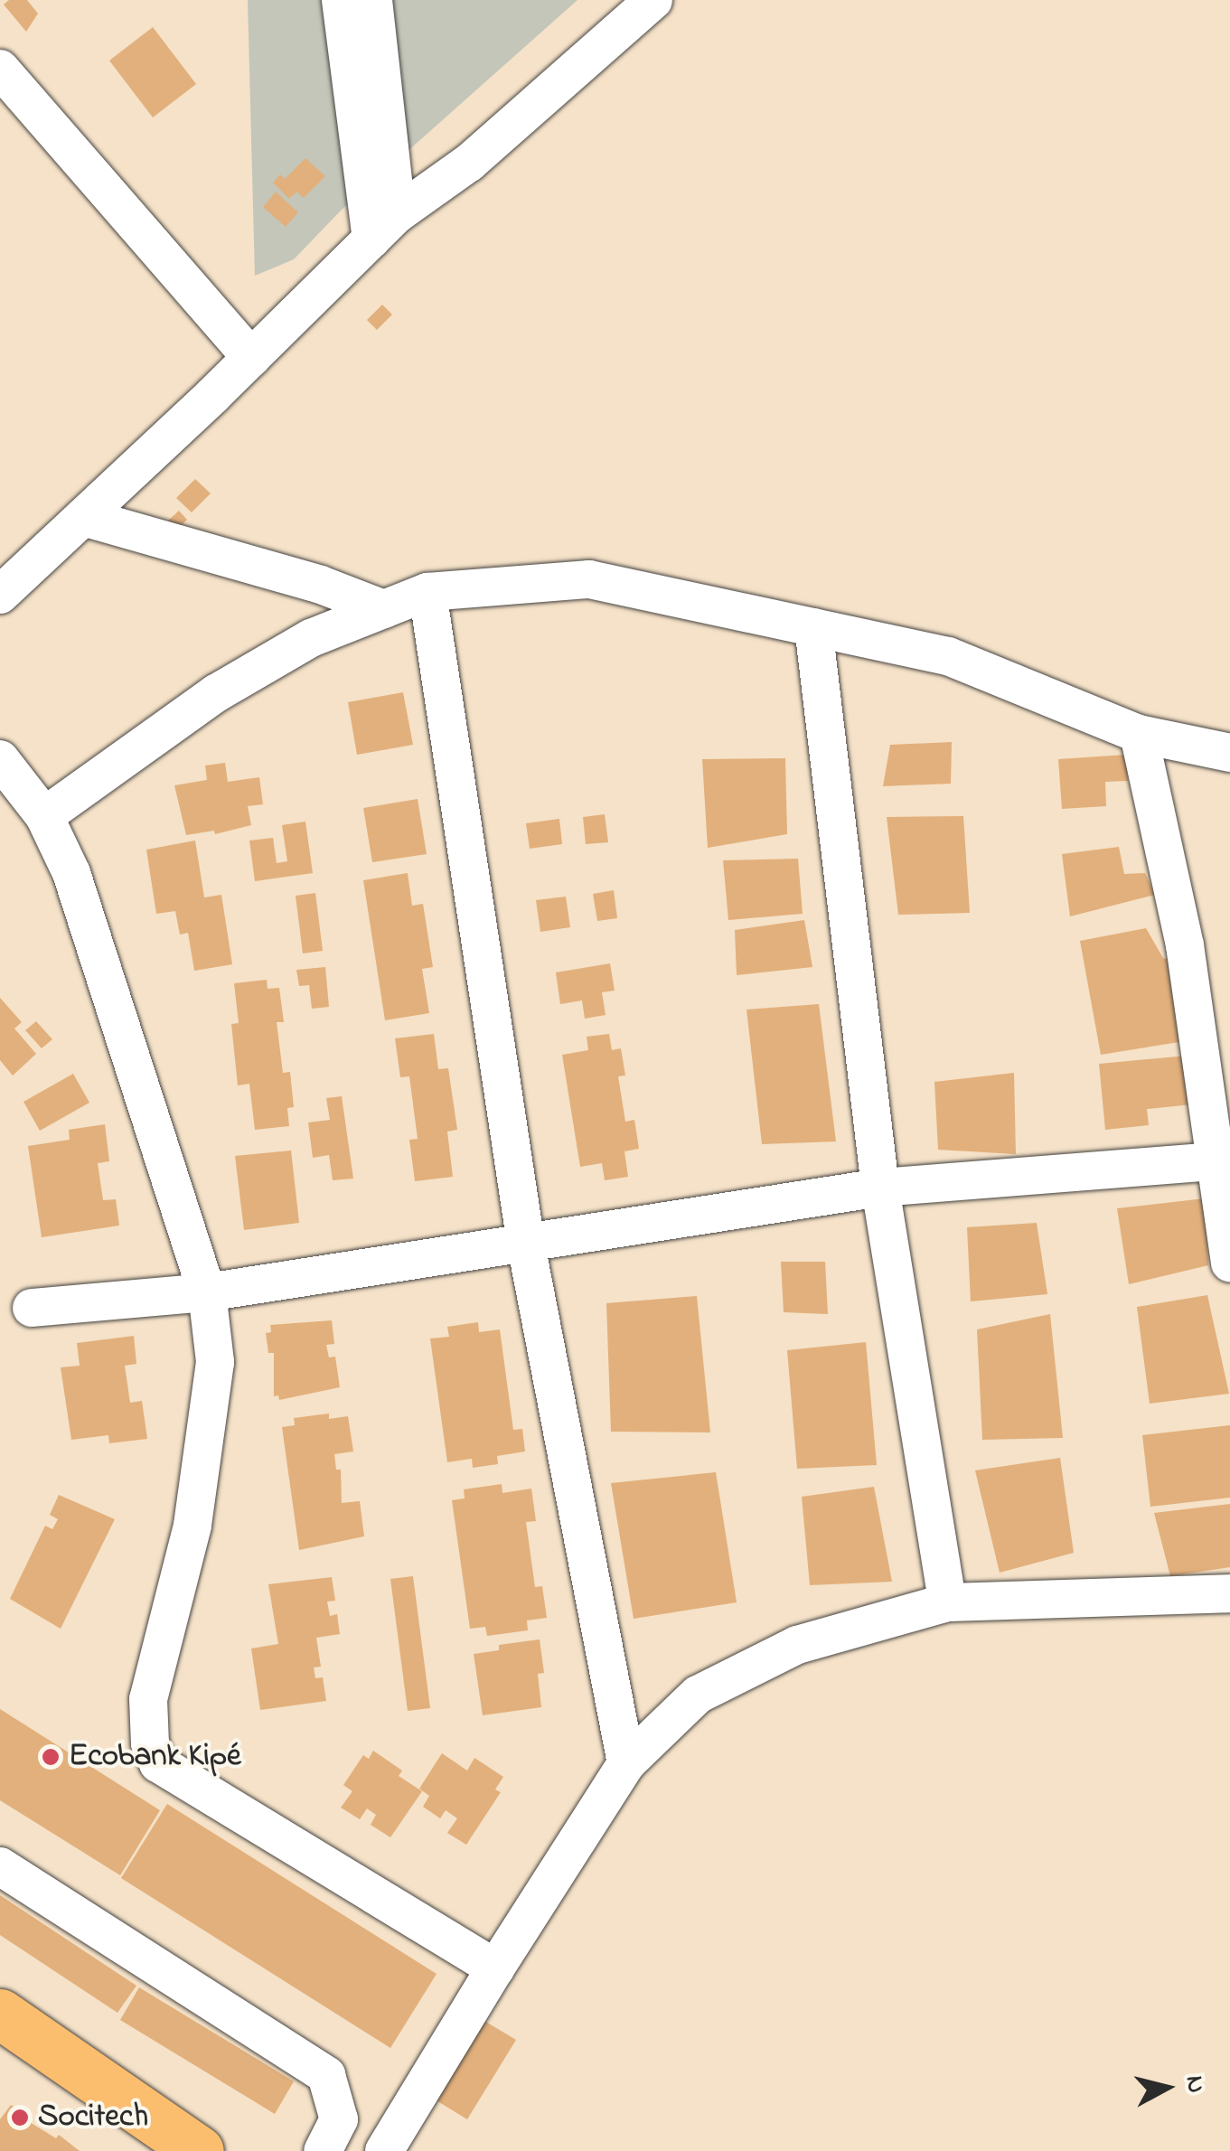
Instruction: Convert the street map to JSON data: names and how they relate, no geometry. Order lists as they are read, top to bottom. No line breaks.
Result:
{"places":["Ecobank Kipé","Socitech"],"north":"right"}
